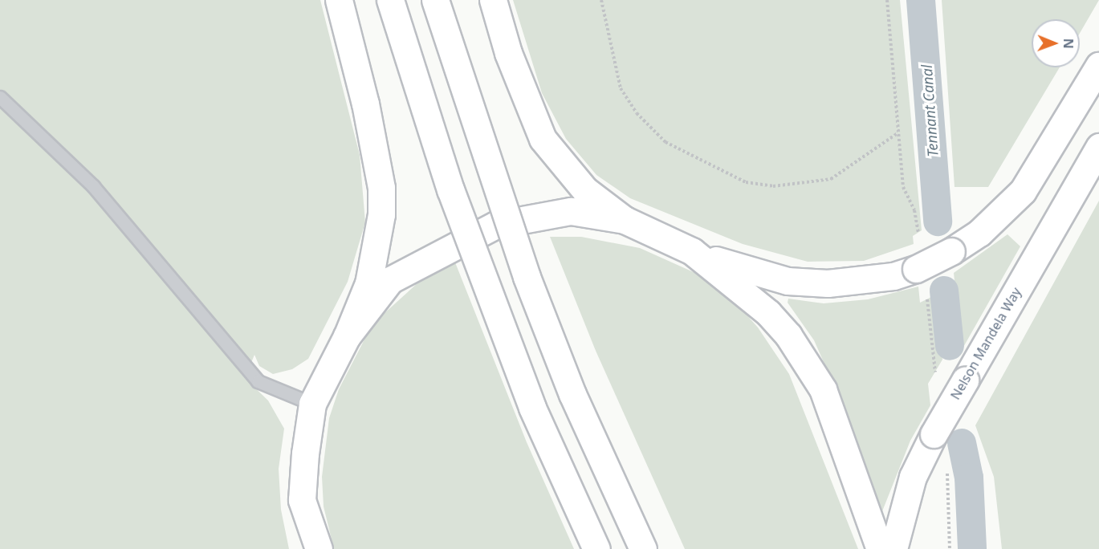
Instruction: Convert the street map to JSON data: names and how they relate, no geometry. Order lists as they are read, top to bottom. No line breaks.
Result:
{"streets":{"main road":["Nelson Mandela Way"]},"water":["Tennant Canal"],"north":"right"}
